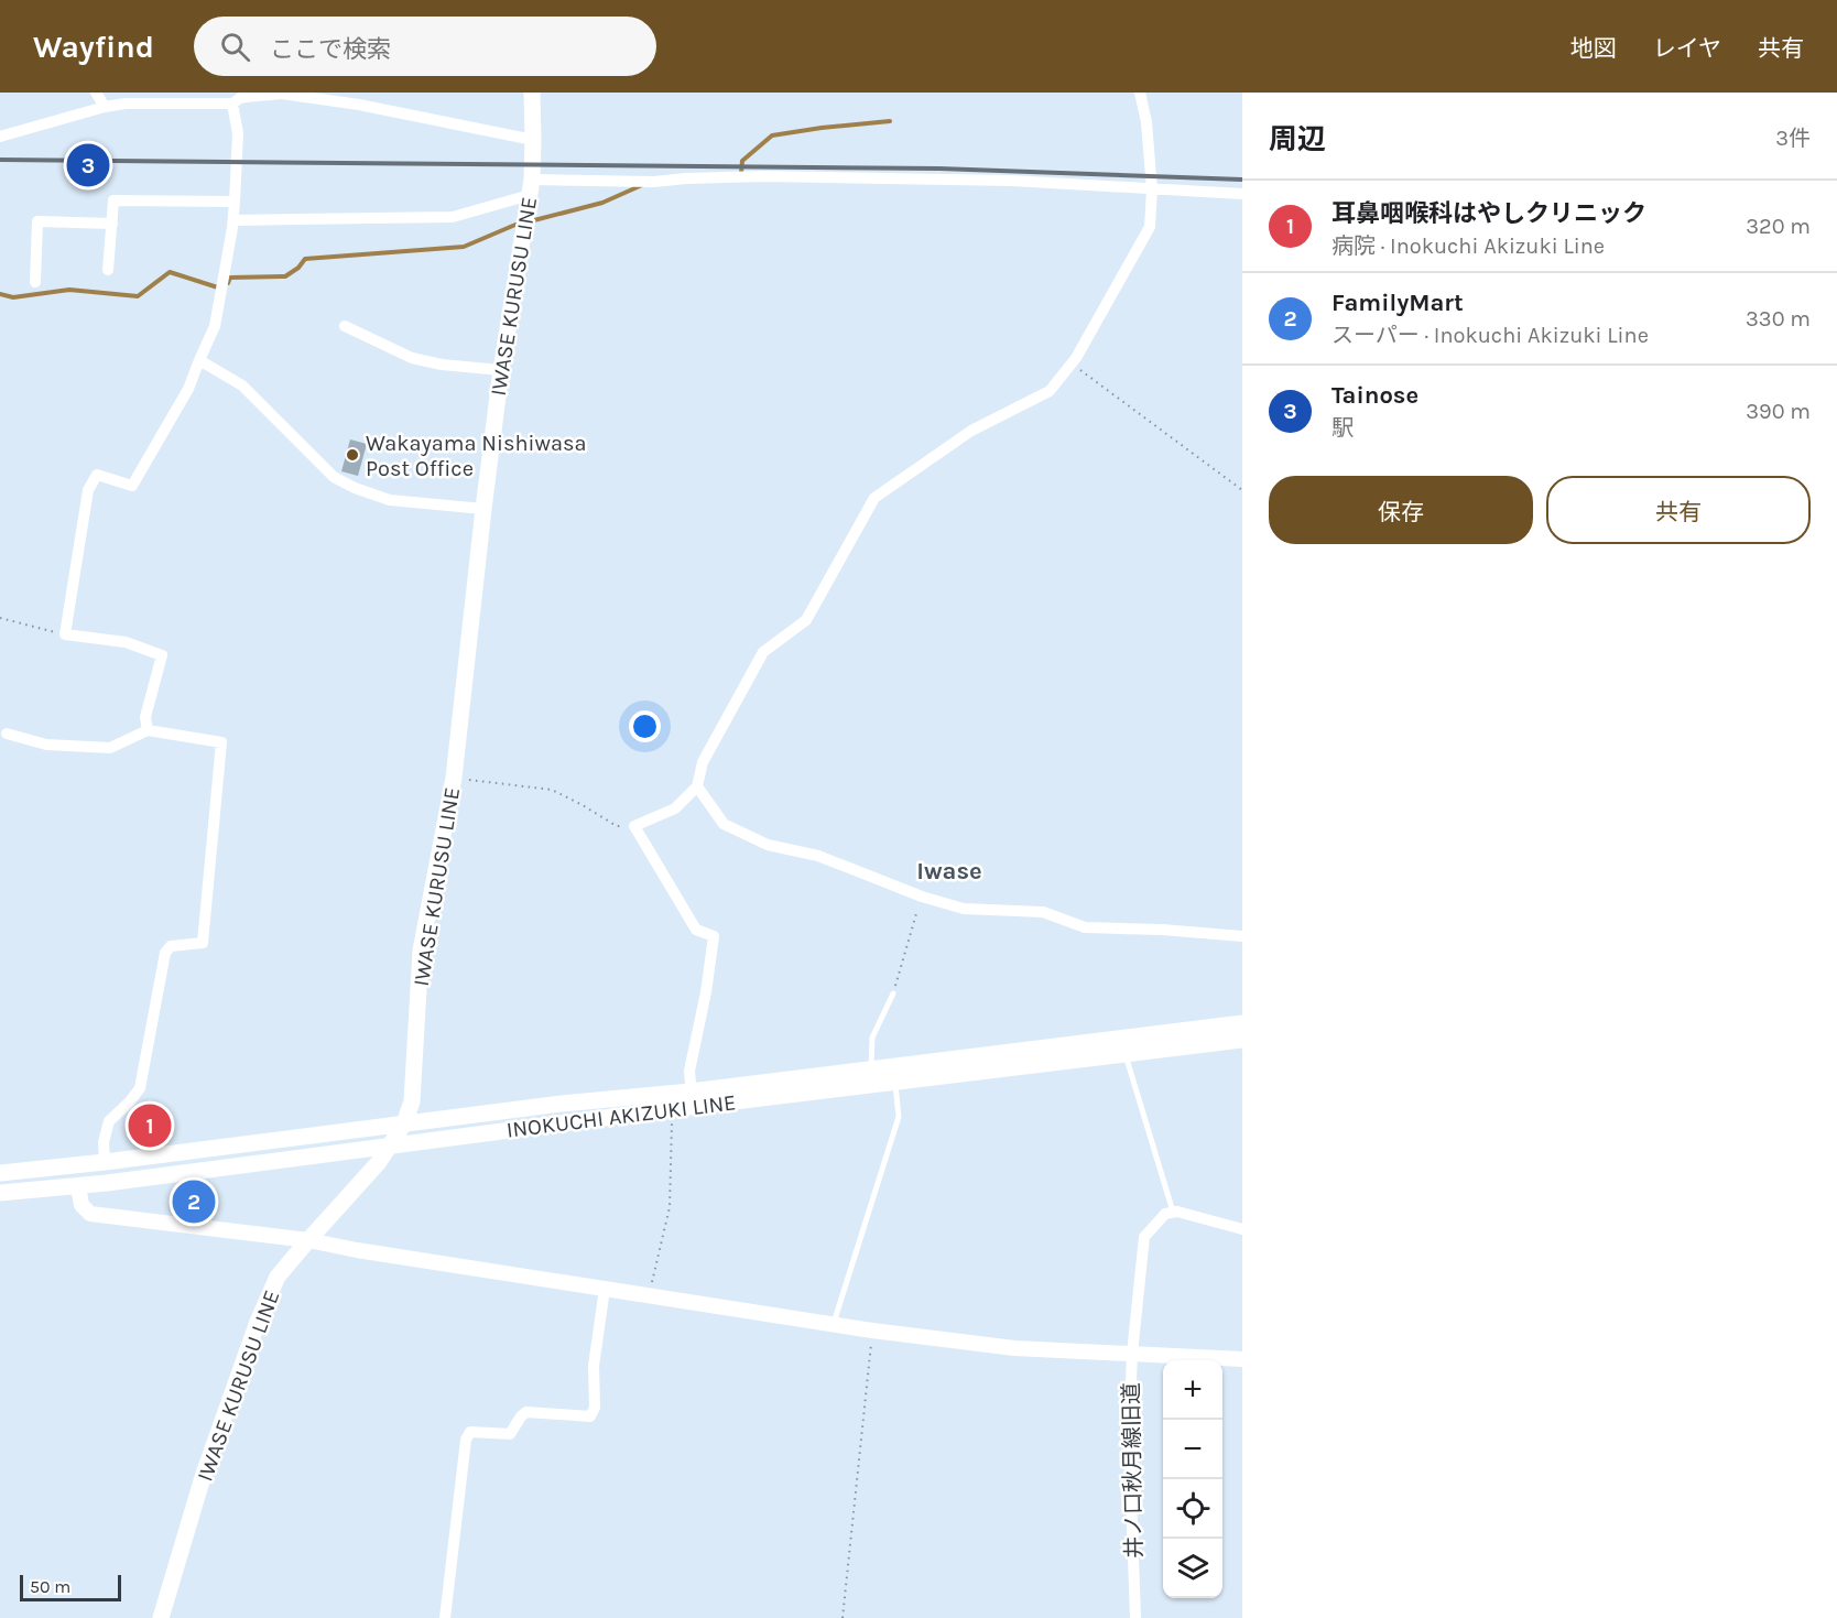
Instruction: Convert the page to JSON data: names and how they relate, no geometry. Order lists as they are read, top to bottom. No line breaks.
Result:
{"streets":{"main road":["IWASE KURUSU LINE","INOKUCHI AKIZUKI LINE"],"street":["井ノ口秋月線旧道"]},"crossings":[["IWASE KURUSU LINE","INOKUCHI AKIZUKI LINE"]],"districts":["Iwase"],"places":["Wakayama Nishiwasa Post Office"],"scale_bar":"50 m","page":{"header":"Wayfind","search":"ここで検索","nav":["地図","レイヤ","共有"],"heading":["周辺","3件"],"pins":["3","1","2"],"list":[{"mark":"1","name":"耳鼻咽喉科はやしクリニック","note":"病院 · Inokuchi Akizuki Line","value":"320 m"},{"mark":"2","name":"FamilyMart","note":"スーパー · Inokuchi Akizuki Line","value":"330 m"},{"mark":"3","name":"Tainose","note":"駅","value":"390 m"}],"buttons":["保存","共有"],"map_buttons":["+","−"],"scale":"50 m"}}
